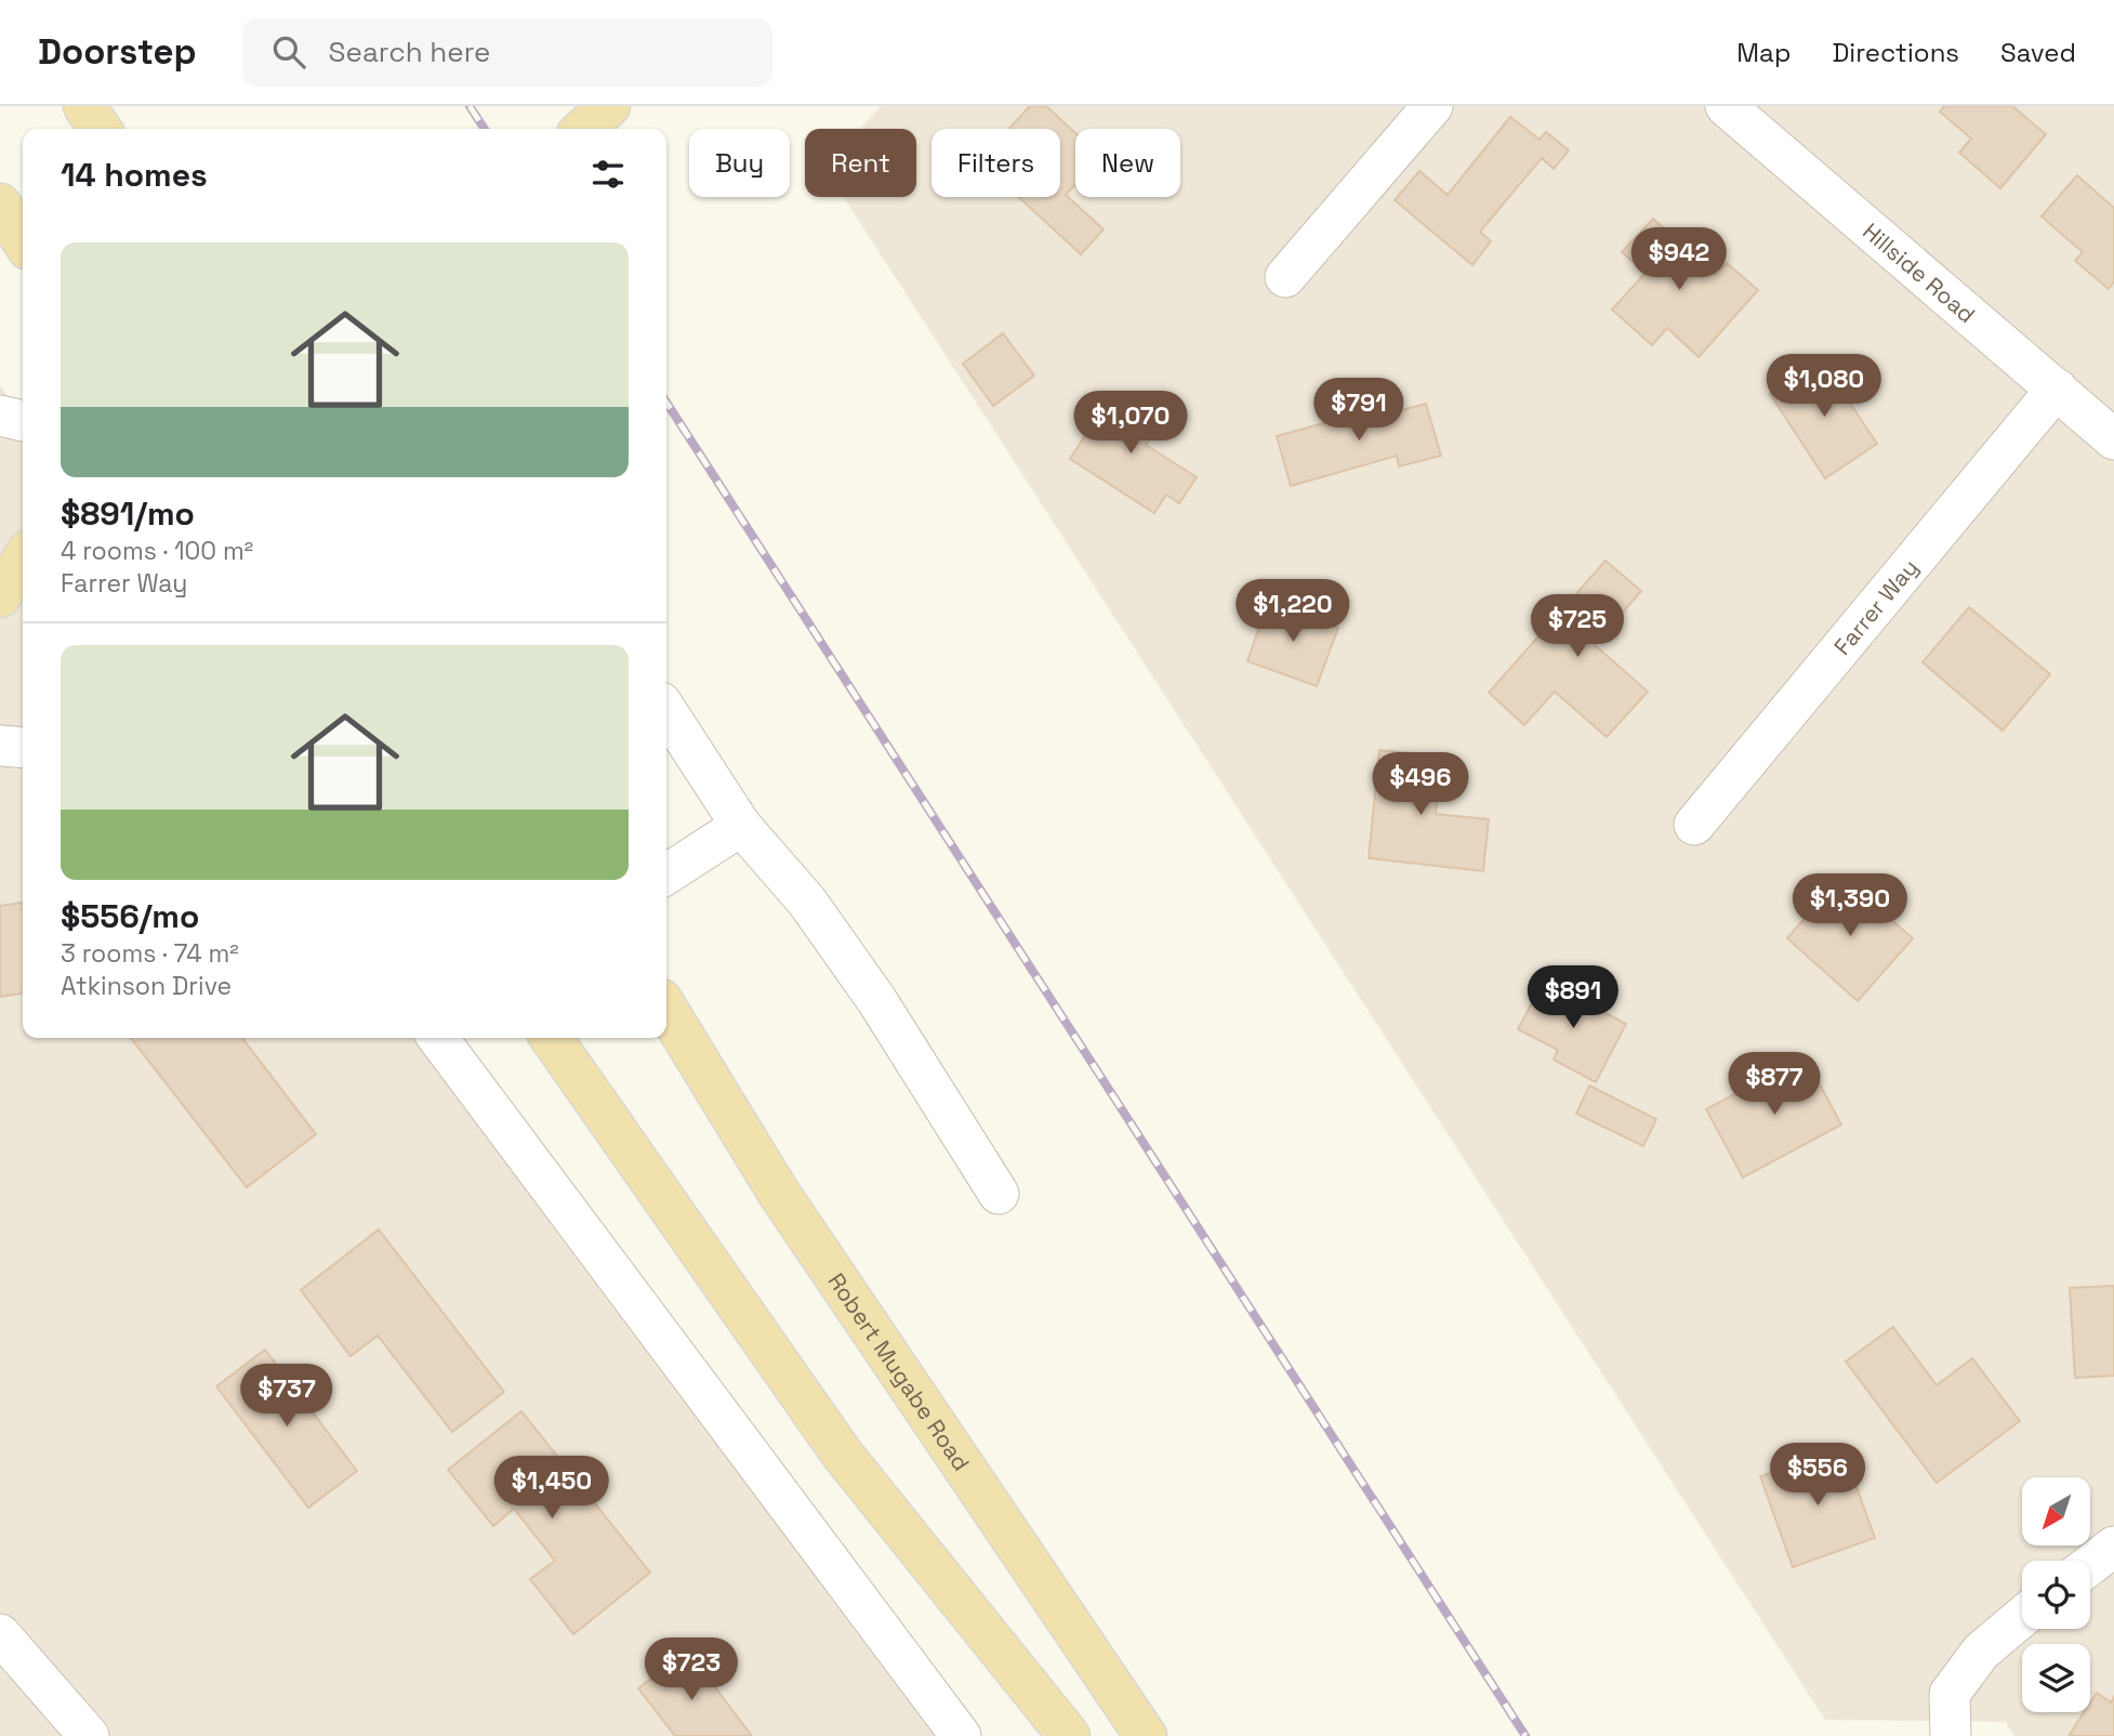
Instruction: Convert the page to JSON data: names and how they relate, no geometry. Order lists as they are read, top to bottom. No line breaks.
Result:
{"streets":{"main road":["Robert Mugabe Road"],"street":["Hillside Road","Farrer Way"]},"crossings":[["Hillside Road","Farrer Way"]],"north":"bottom left","page":{"header":"Doorstep","search":"Search here","nav":["Map","Directions","Saved"],"chip":["Buy","Rent","Filters","New"],"heading":"14 homes","list":[{"name":"$891/mo","note":"4 rooms · 100 m² · Farrer Way"},{"name":"$556/mo","note":"3 rooms · 74 m² · Atkinson Drive"}],"price":["$942","$1,080","$791","$1,070","$1,220","$725","$496","$1,390","$891","$877","$737","$556","$1,450","$723"]}}
